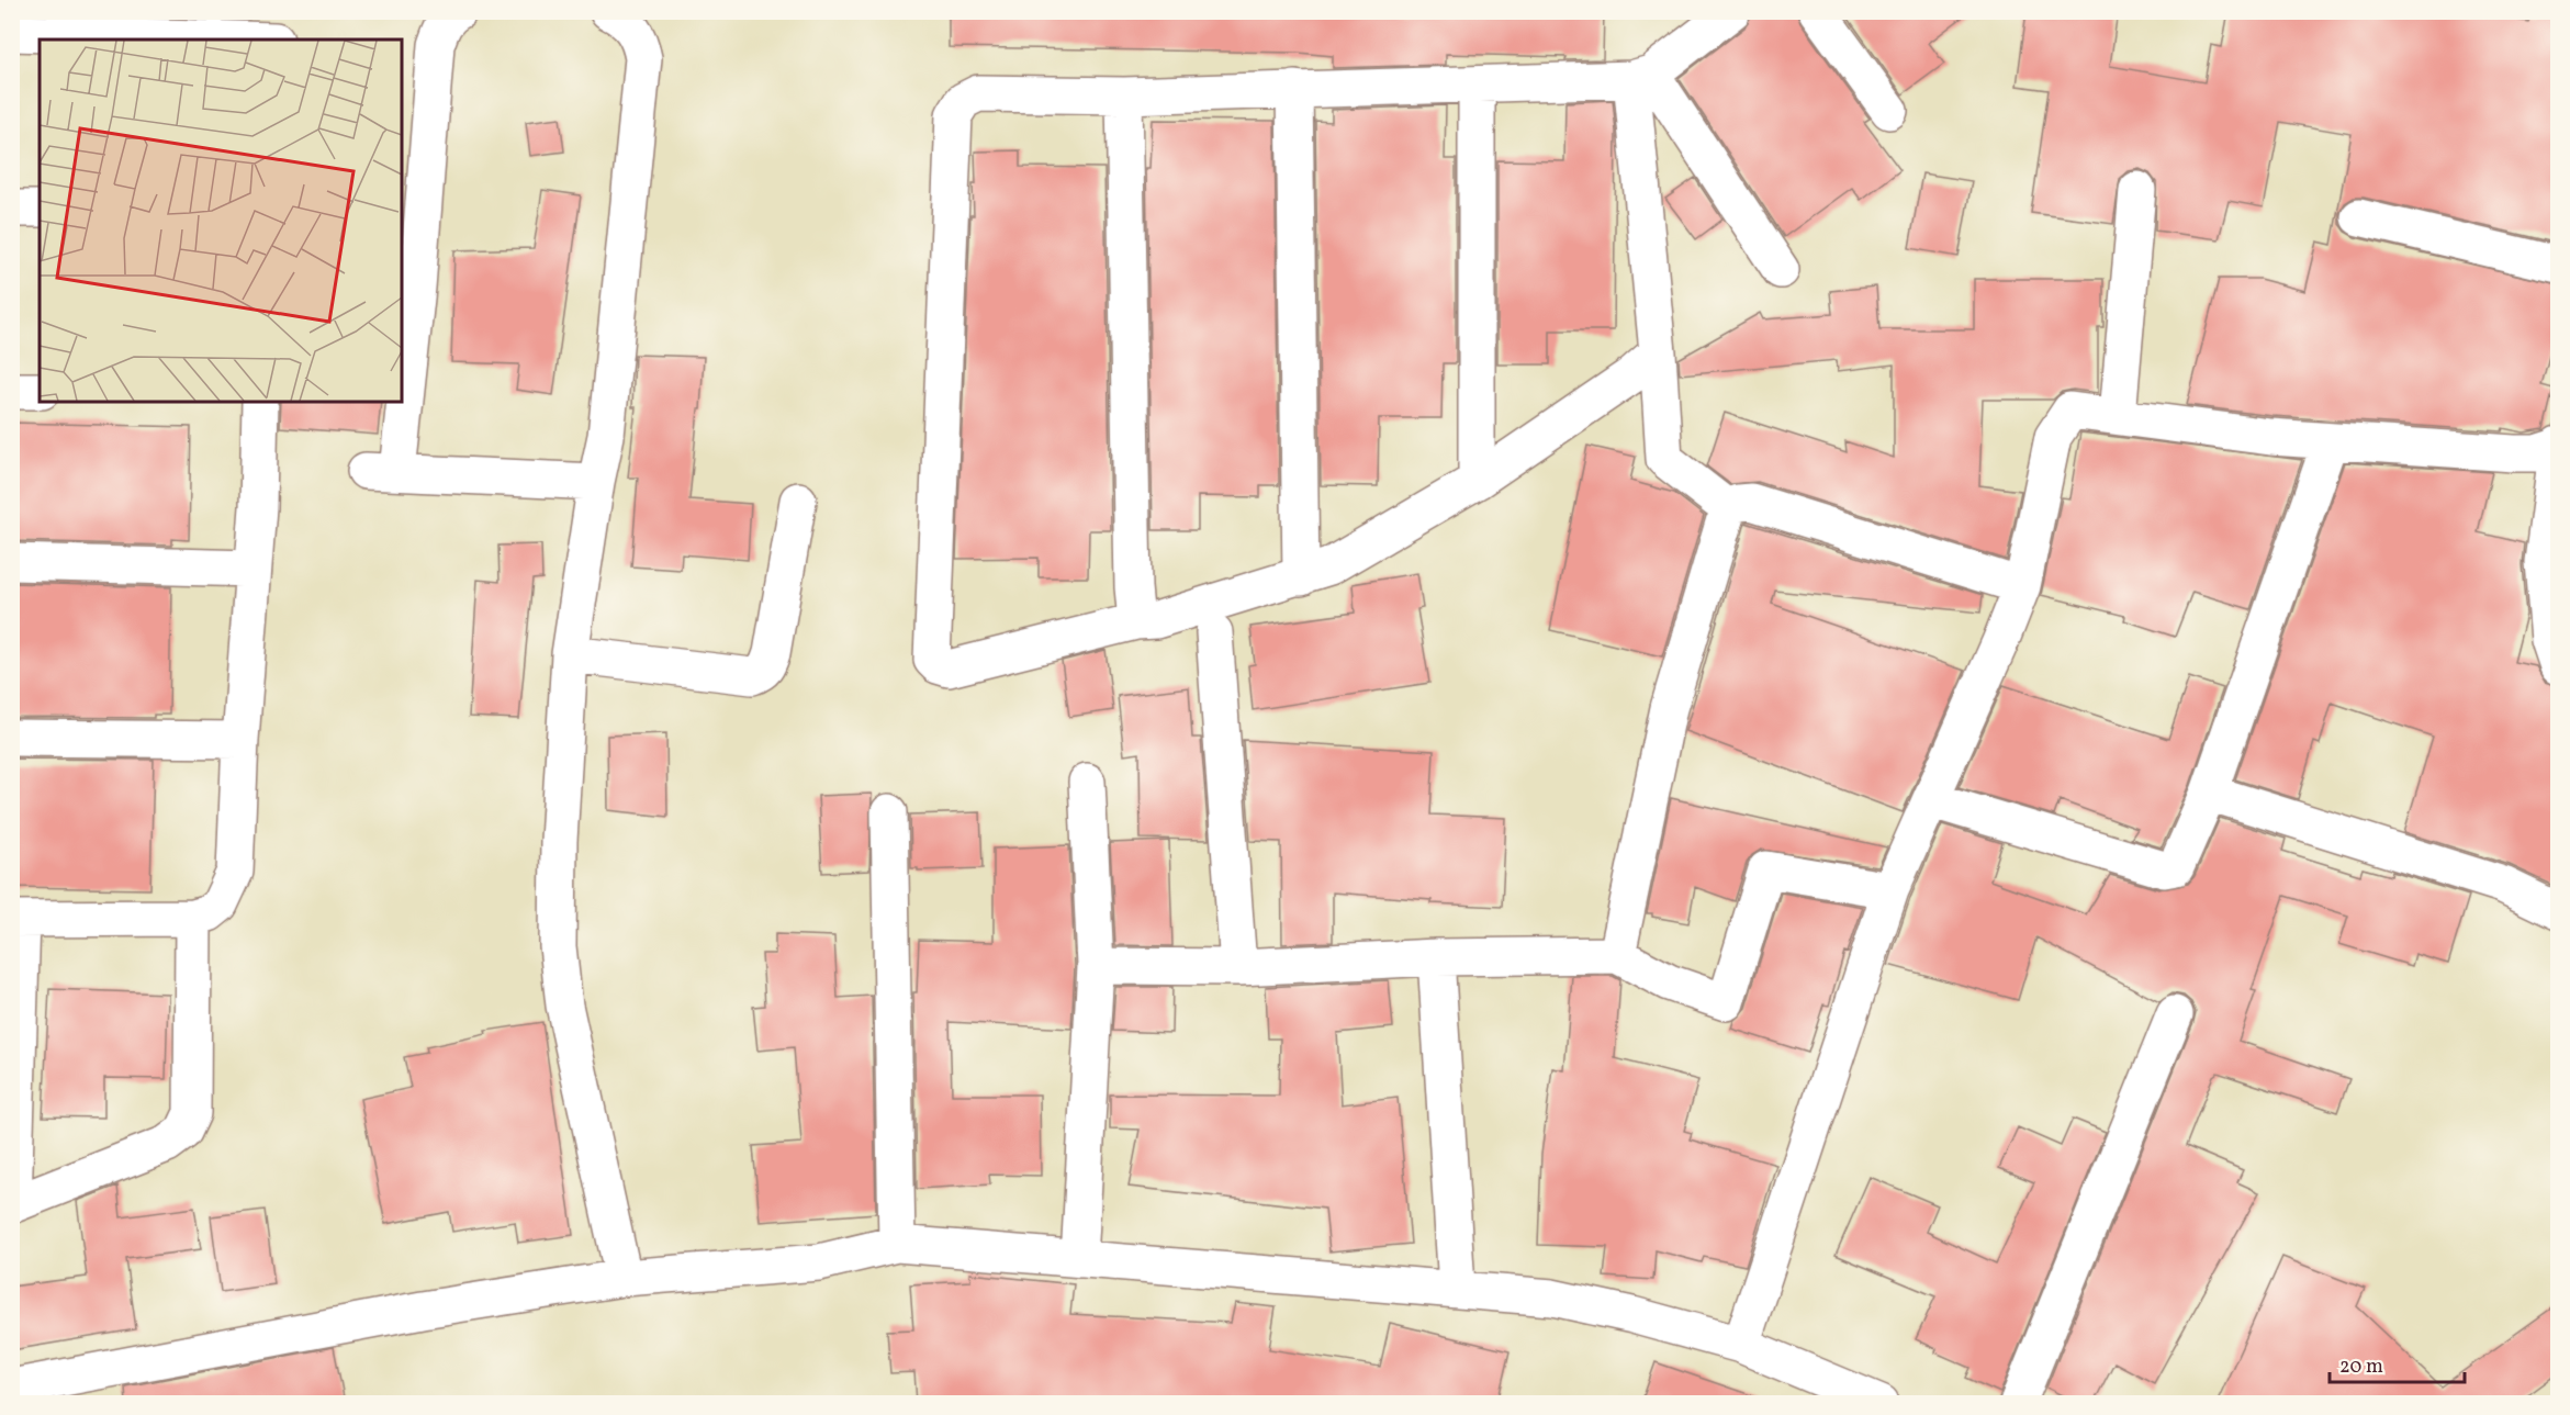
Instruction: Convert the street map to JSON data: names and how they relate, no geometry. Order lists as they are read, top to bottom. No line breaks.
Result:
{"scale_bar":"20 m"}
